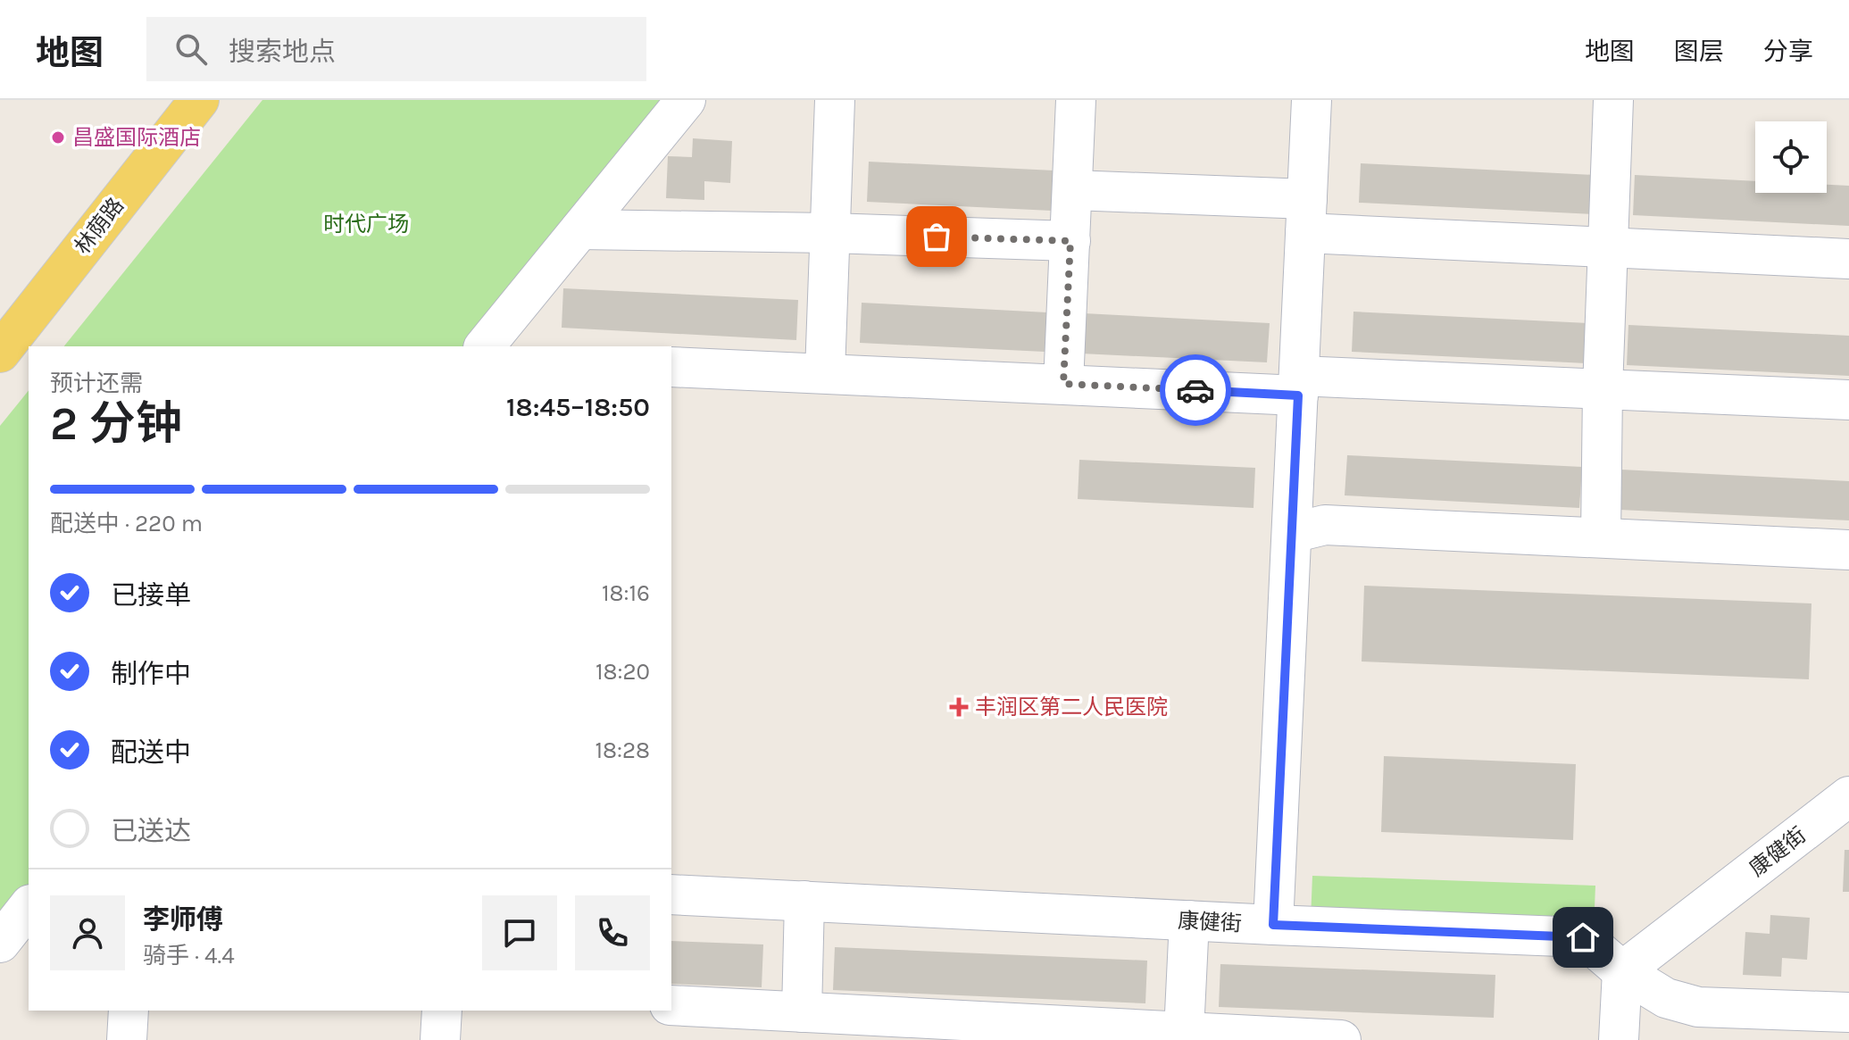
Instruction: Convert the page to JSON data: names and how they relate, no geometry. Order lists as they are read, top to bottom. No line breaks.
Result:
{"streets":{"main road":["林荫路"],"street":["康健街"]},"parks":["时代广场"],"places":{"other":["昌盛国际酒店"],"health":["丰润区第二人民医院"]},"page":{"header":"地图","search":"搜索地点","nav":["地图","图层","分享"],"heading":["2 分钟","预计还需","18:45–18:50"],"panel":["李师傅","骑手 · 4.4"],"bar":"配送中 · 220 m","list":[["已接单","18:16"],["制作中","18:20"],["配送中","18:28"],"已送达"]}}
